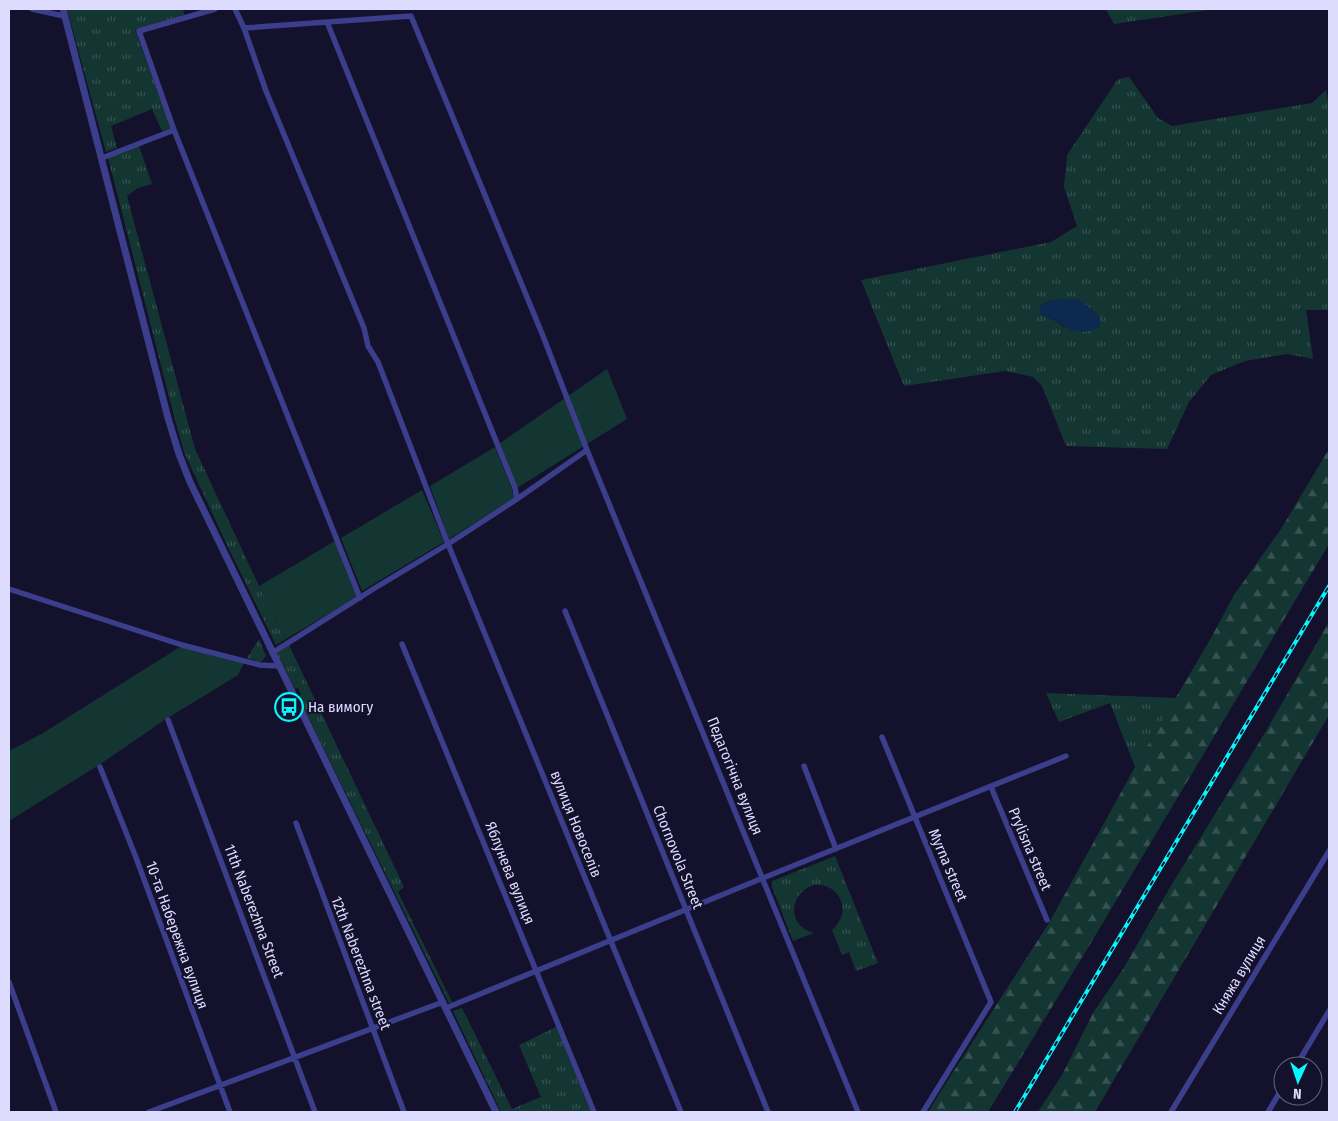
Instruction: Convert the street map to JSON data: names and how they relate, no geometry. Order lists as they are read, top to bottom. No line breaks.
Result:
{"streets":{"street":["Педагогічна вулиця","вулиця Новоселів","Prylisna street","Chornovola Street","Myrna street","Яблунева вулиця","11th Naberezhna Street","10-та Набережна вулиця","12th Naberezhna street","Княжа вулиця"]},"places":{"bus stop":["На вимогу"]},"north":"bottom"}
